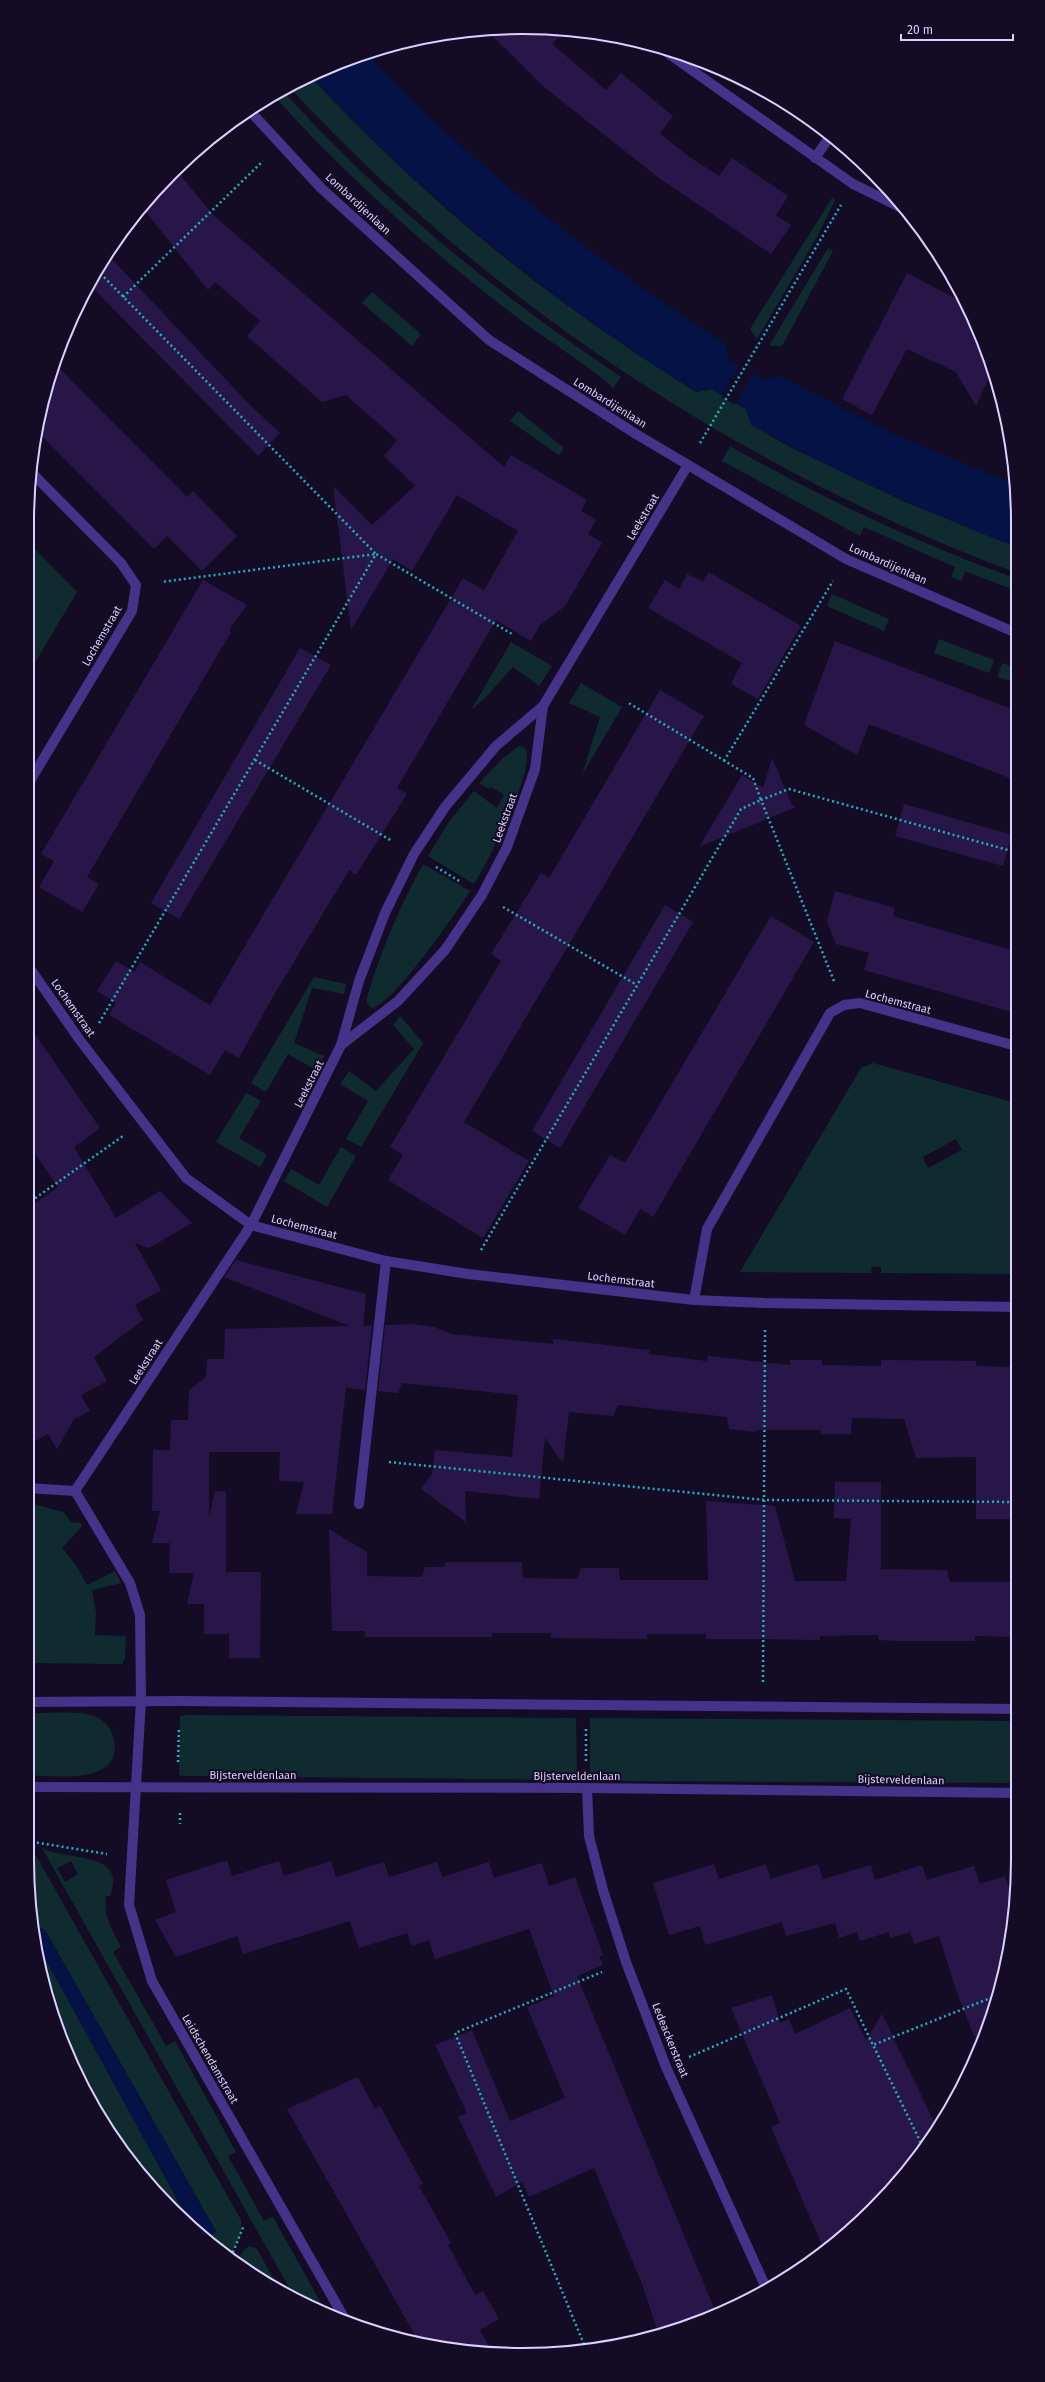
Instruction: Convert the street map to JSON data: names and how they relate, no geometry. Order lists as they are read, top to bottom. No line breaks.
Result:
{"streets":{"street":["Lombardijenlaan","Leekstraat","Lochemstraat","Bijsterveldenlaan","Ledeackerstraat","Leidschendamstraat"]},"crossings":[["Lombardijenlaan","Leekstraat"],["Leekstraat","Lochemstraat"],["Bijsterveldenlaan","Ledeackerstraat"],["Bijsterveldenlaan","Leidschendamstraat"]],"scale_bar":"20 m"}
